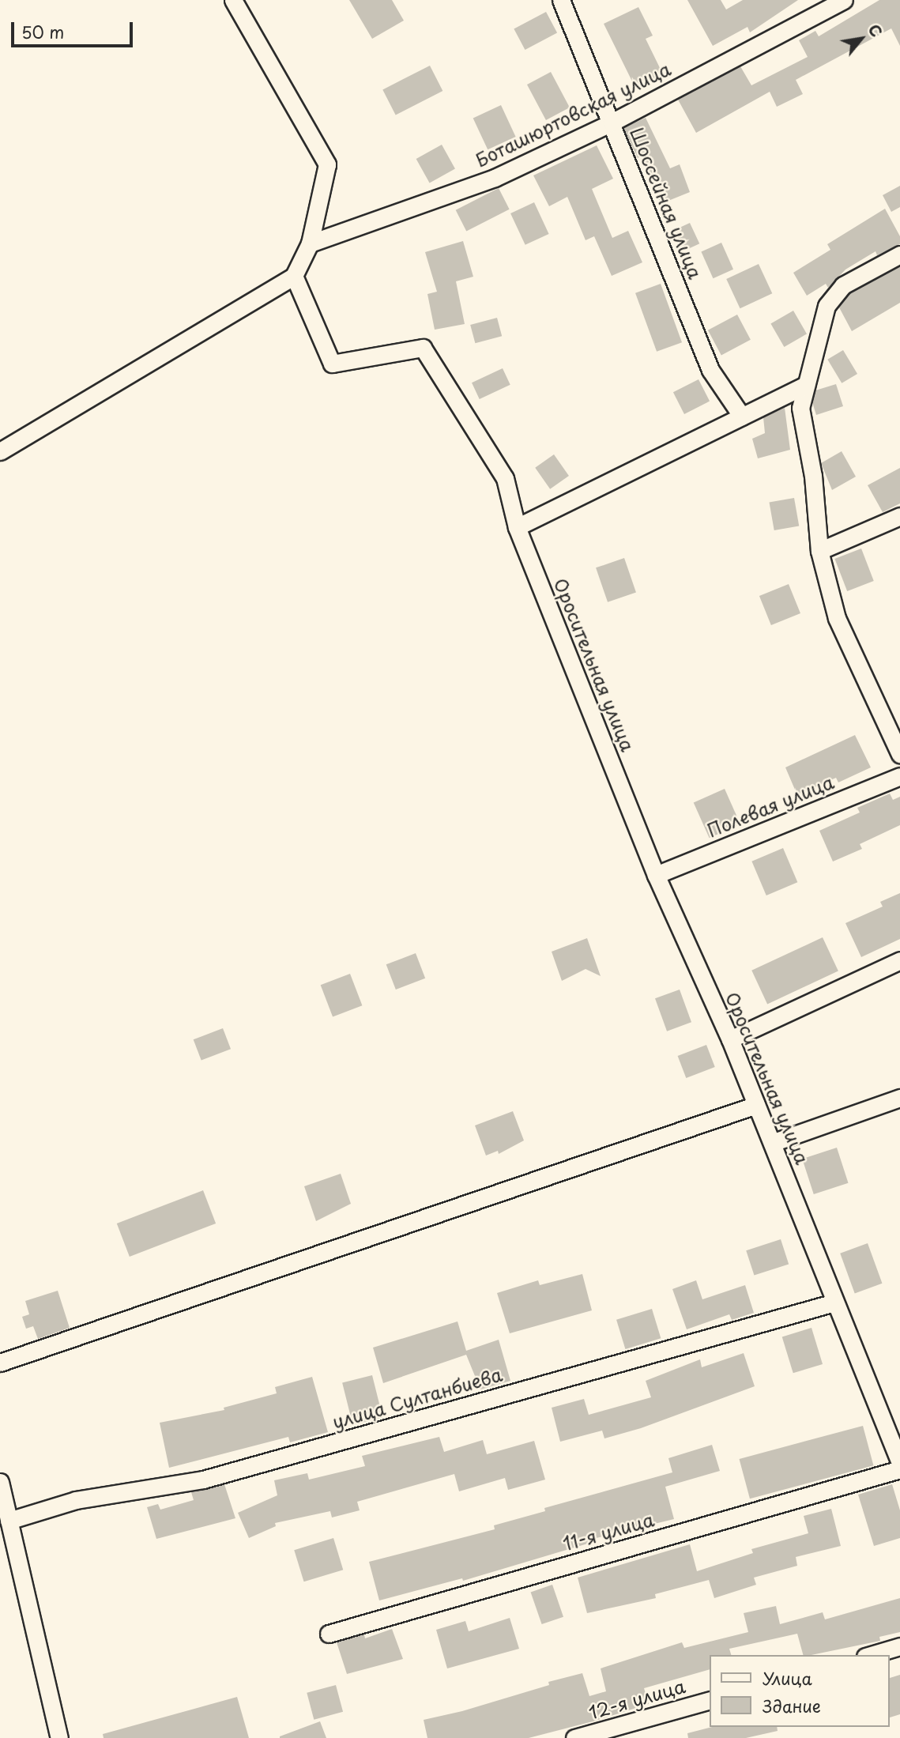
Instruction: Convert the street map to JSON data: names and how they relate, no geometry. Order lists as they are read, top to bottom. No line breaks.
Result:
{"streets":{"street":["Боташюртовская улица","Шоссейная улица","Оросительная улица","Полевая улица","улица Султанбиева","11-я улица","12-я улица"]},"crossings":[["Боташюртовская улица","Шоссейная улица"],["Оросительная улица","Полевая улица"],["Оросительная улица","улица Султанбиева"]],"legend":["Улица","Здание"],"scale_bar":"50 m","north":"top right"}
